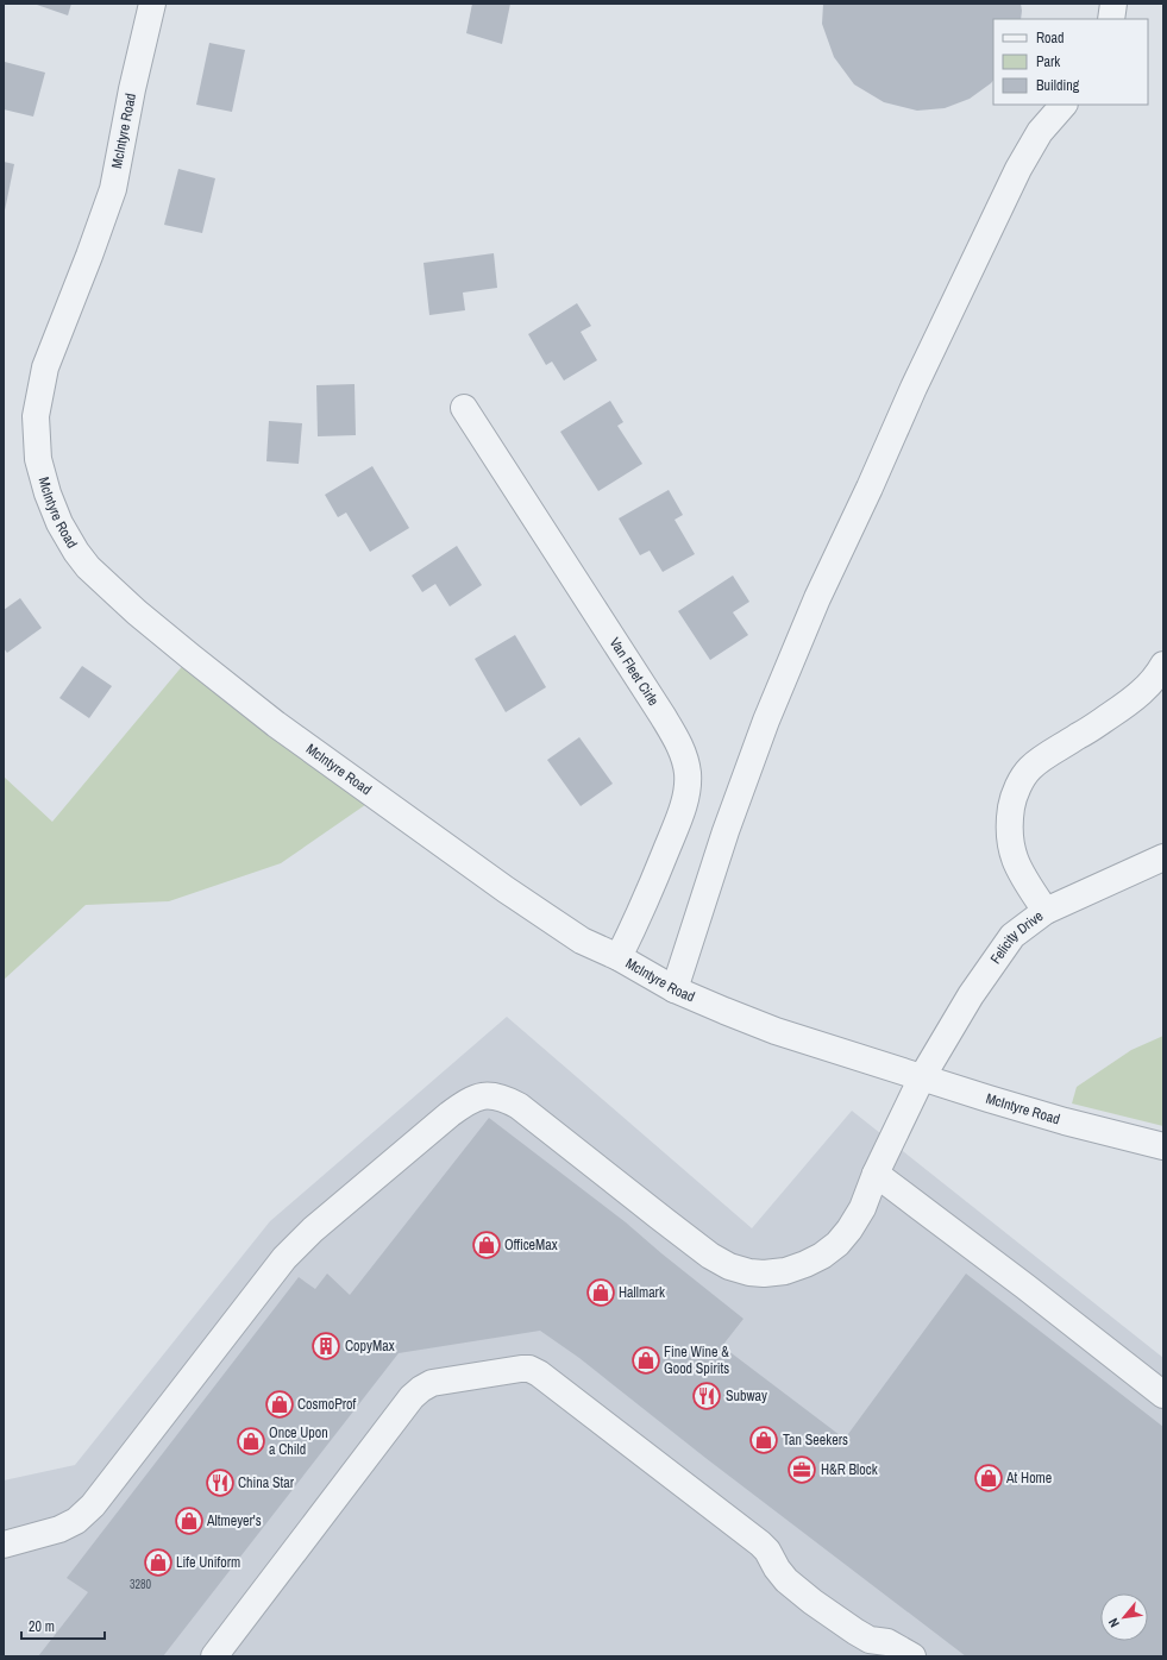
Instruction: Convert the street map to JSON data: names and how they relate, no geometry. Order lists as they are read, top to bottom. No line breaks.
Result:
{"streets":{"street":["McIntyre Road","Van Fleet Cirle","Felicity Drive"]},"crossings":[["McIntyre Road","Van Fleet Cirle"],["McIntyre Road","Felicity Drive"]],"places":{"shop":["OfficeMax","Hallmark","Fine Wine & Good Spirits","CosmoProf","Tan Seekers","Once Upon a Child","At Home","Altmeyer's","Life Uniform"],"building":["CopyMax"],"restaurant":["Subway","China Star"],"office":["H&R Block"]},"house_numbers":["3280"],"legend":["Road","Park","Building"],"scale_bar":"20 m","north":"bottom left"}
